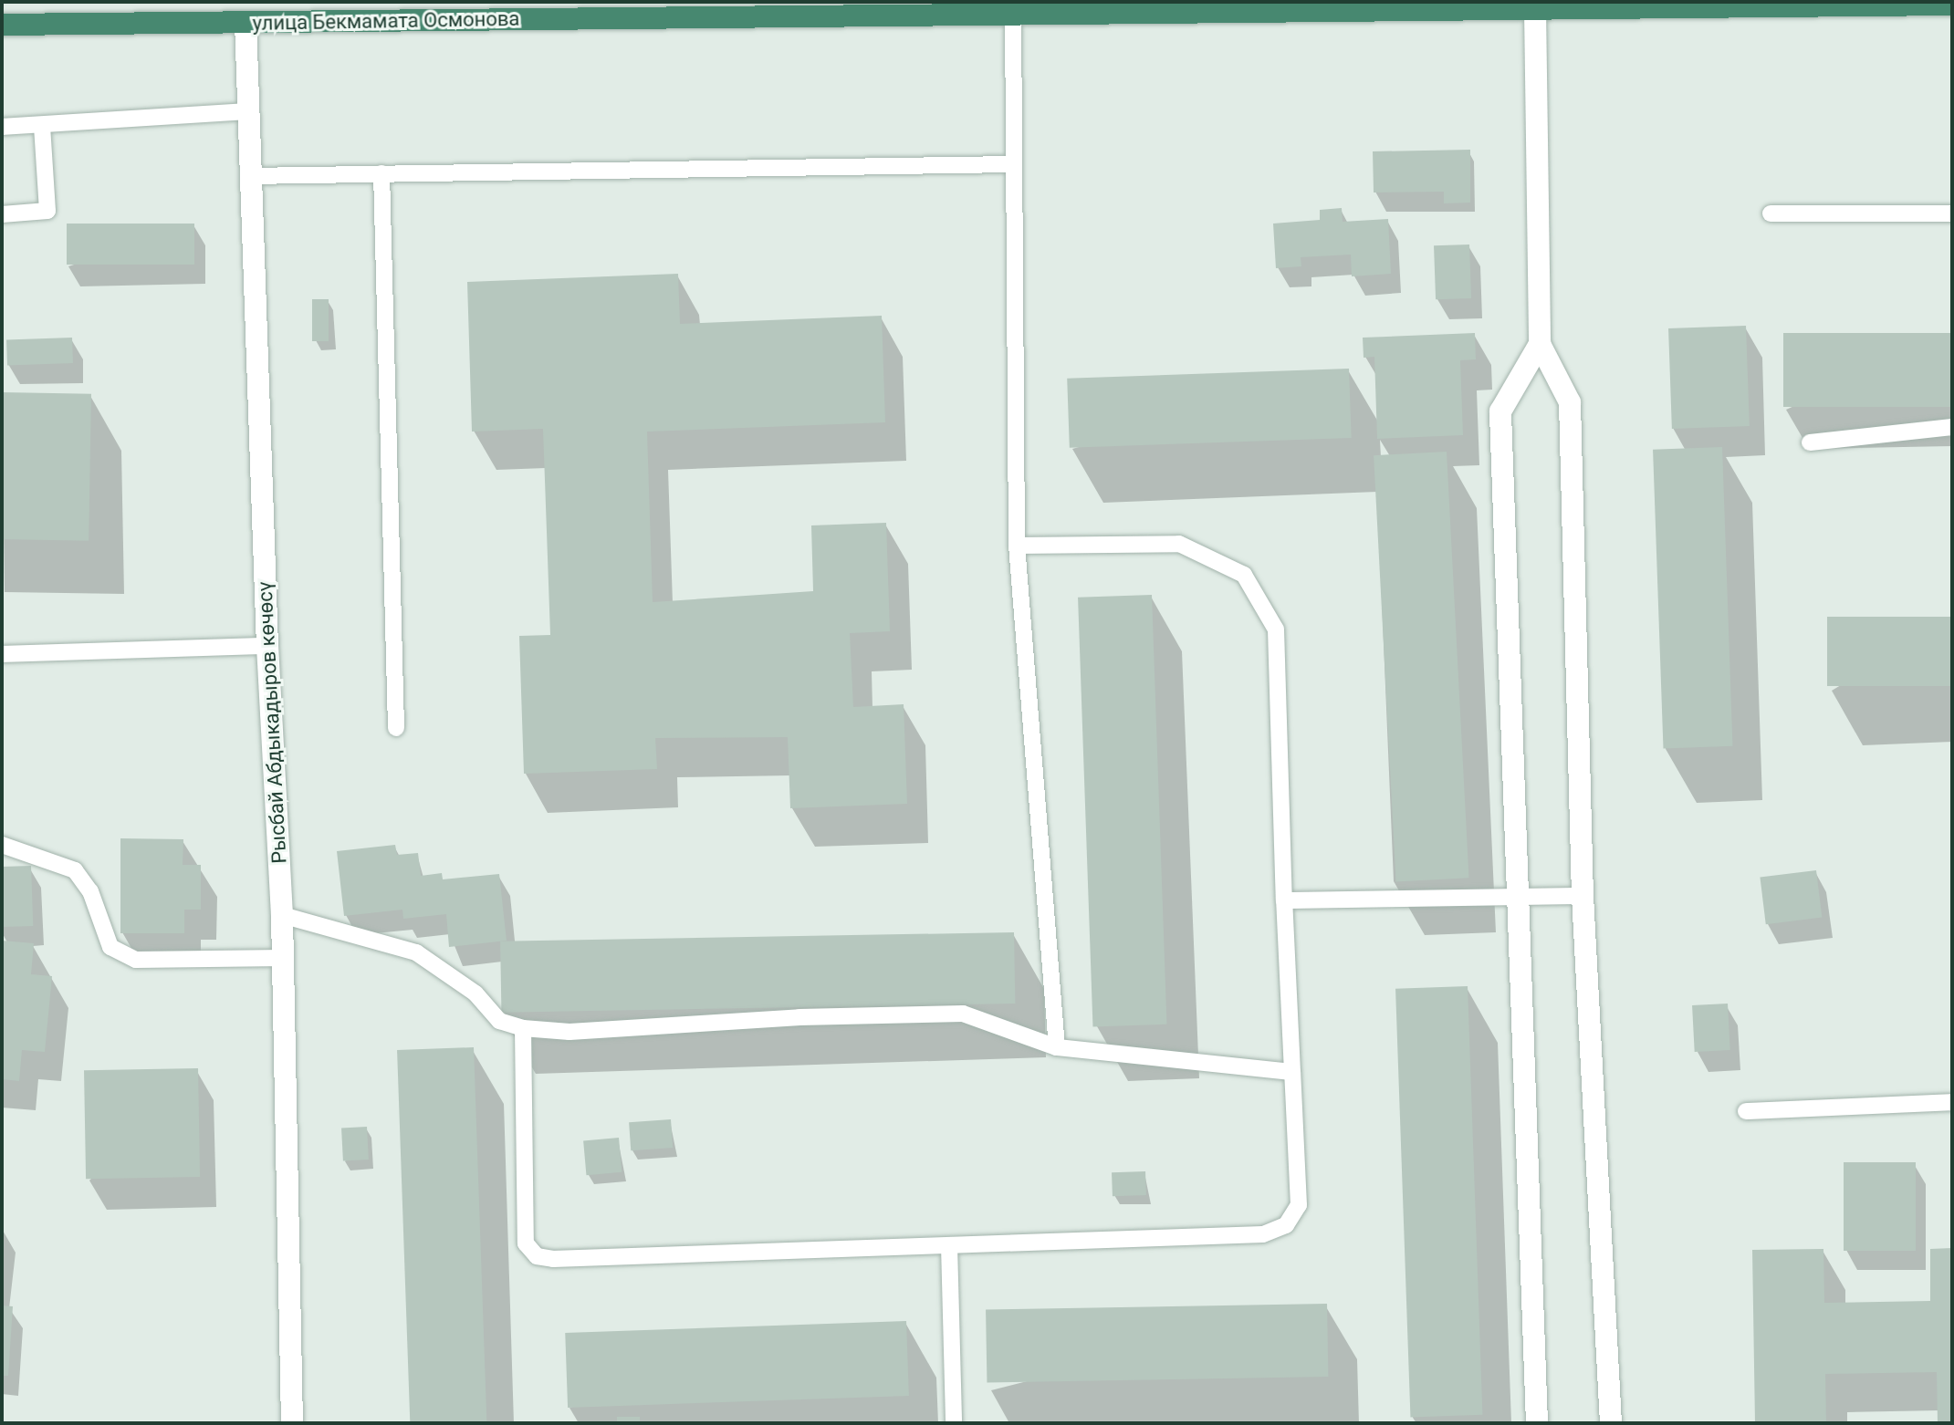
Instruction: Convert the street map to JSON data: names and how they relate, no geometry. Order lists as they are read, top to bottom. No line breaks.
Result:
{"streets":{"highway":["улица Бекмамата Осмонова"],"street":["Рысбай Абдыкадыров көчөсү"]},"crossings":[["улица Бекмамата Осмонова","Рысбай Абдыкадыров көчөсү"]]}
